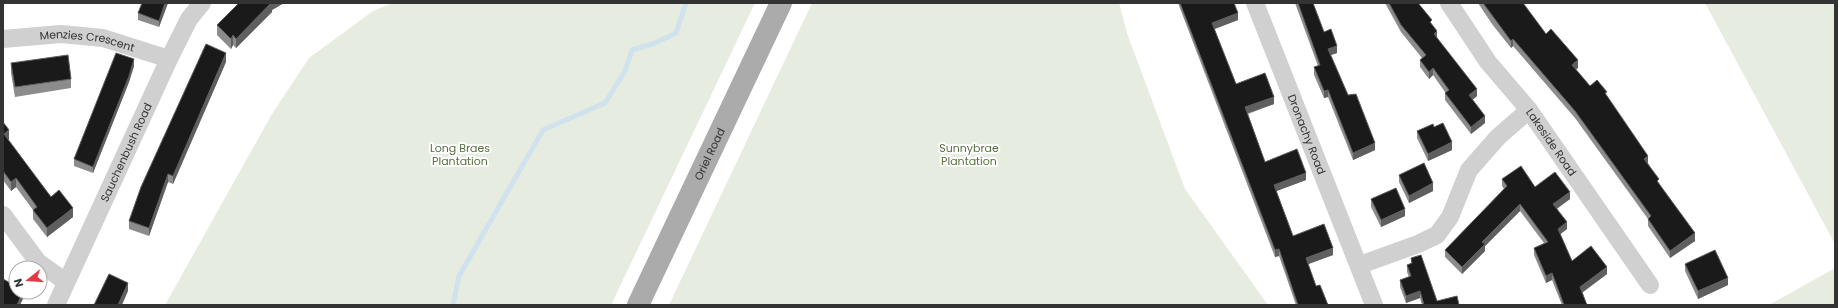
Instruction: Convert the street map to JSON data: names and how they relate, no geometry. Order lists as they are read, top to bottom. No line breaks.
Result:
{"streets":{"main road":["Oriel Road"],"street":["Menzies Crescent","Dronachy Road","Lakeside Road","Sauchenbush Road"]},"crossings":[["Menzies Crescent","Sauchenbush Road"]],"parks":["Long Braes Plantation","Sunnybrae Plantation"],"north":"left"}
